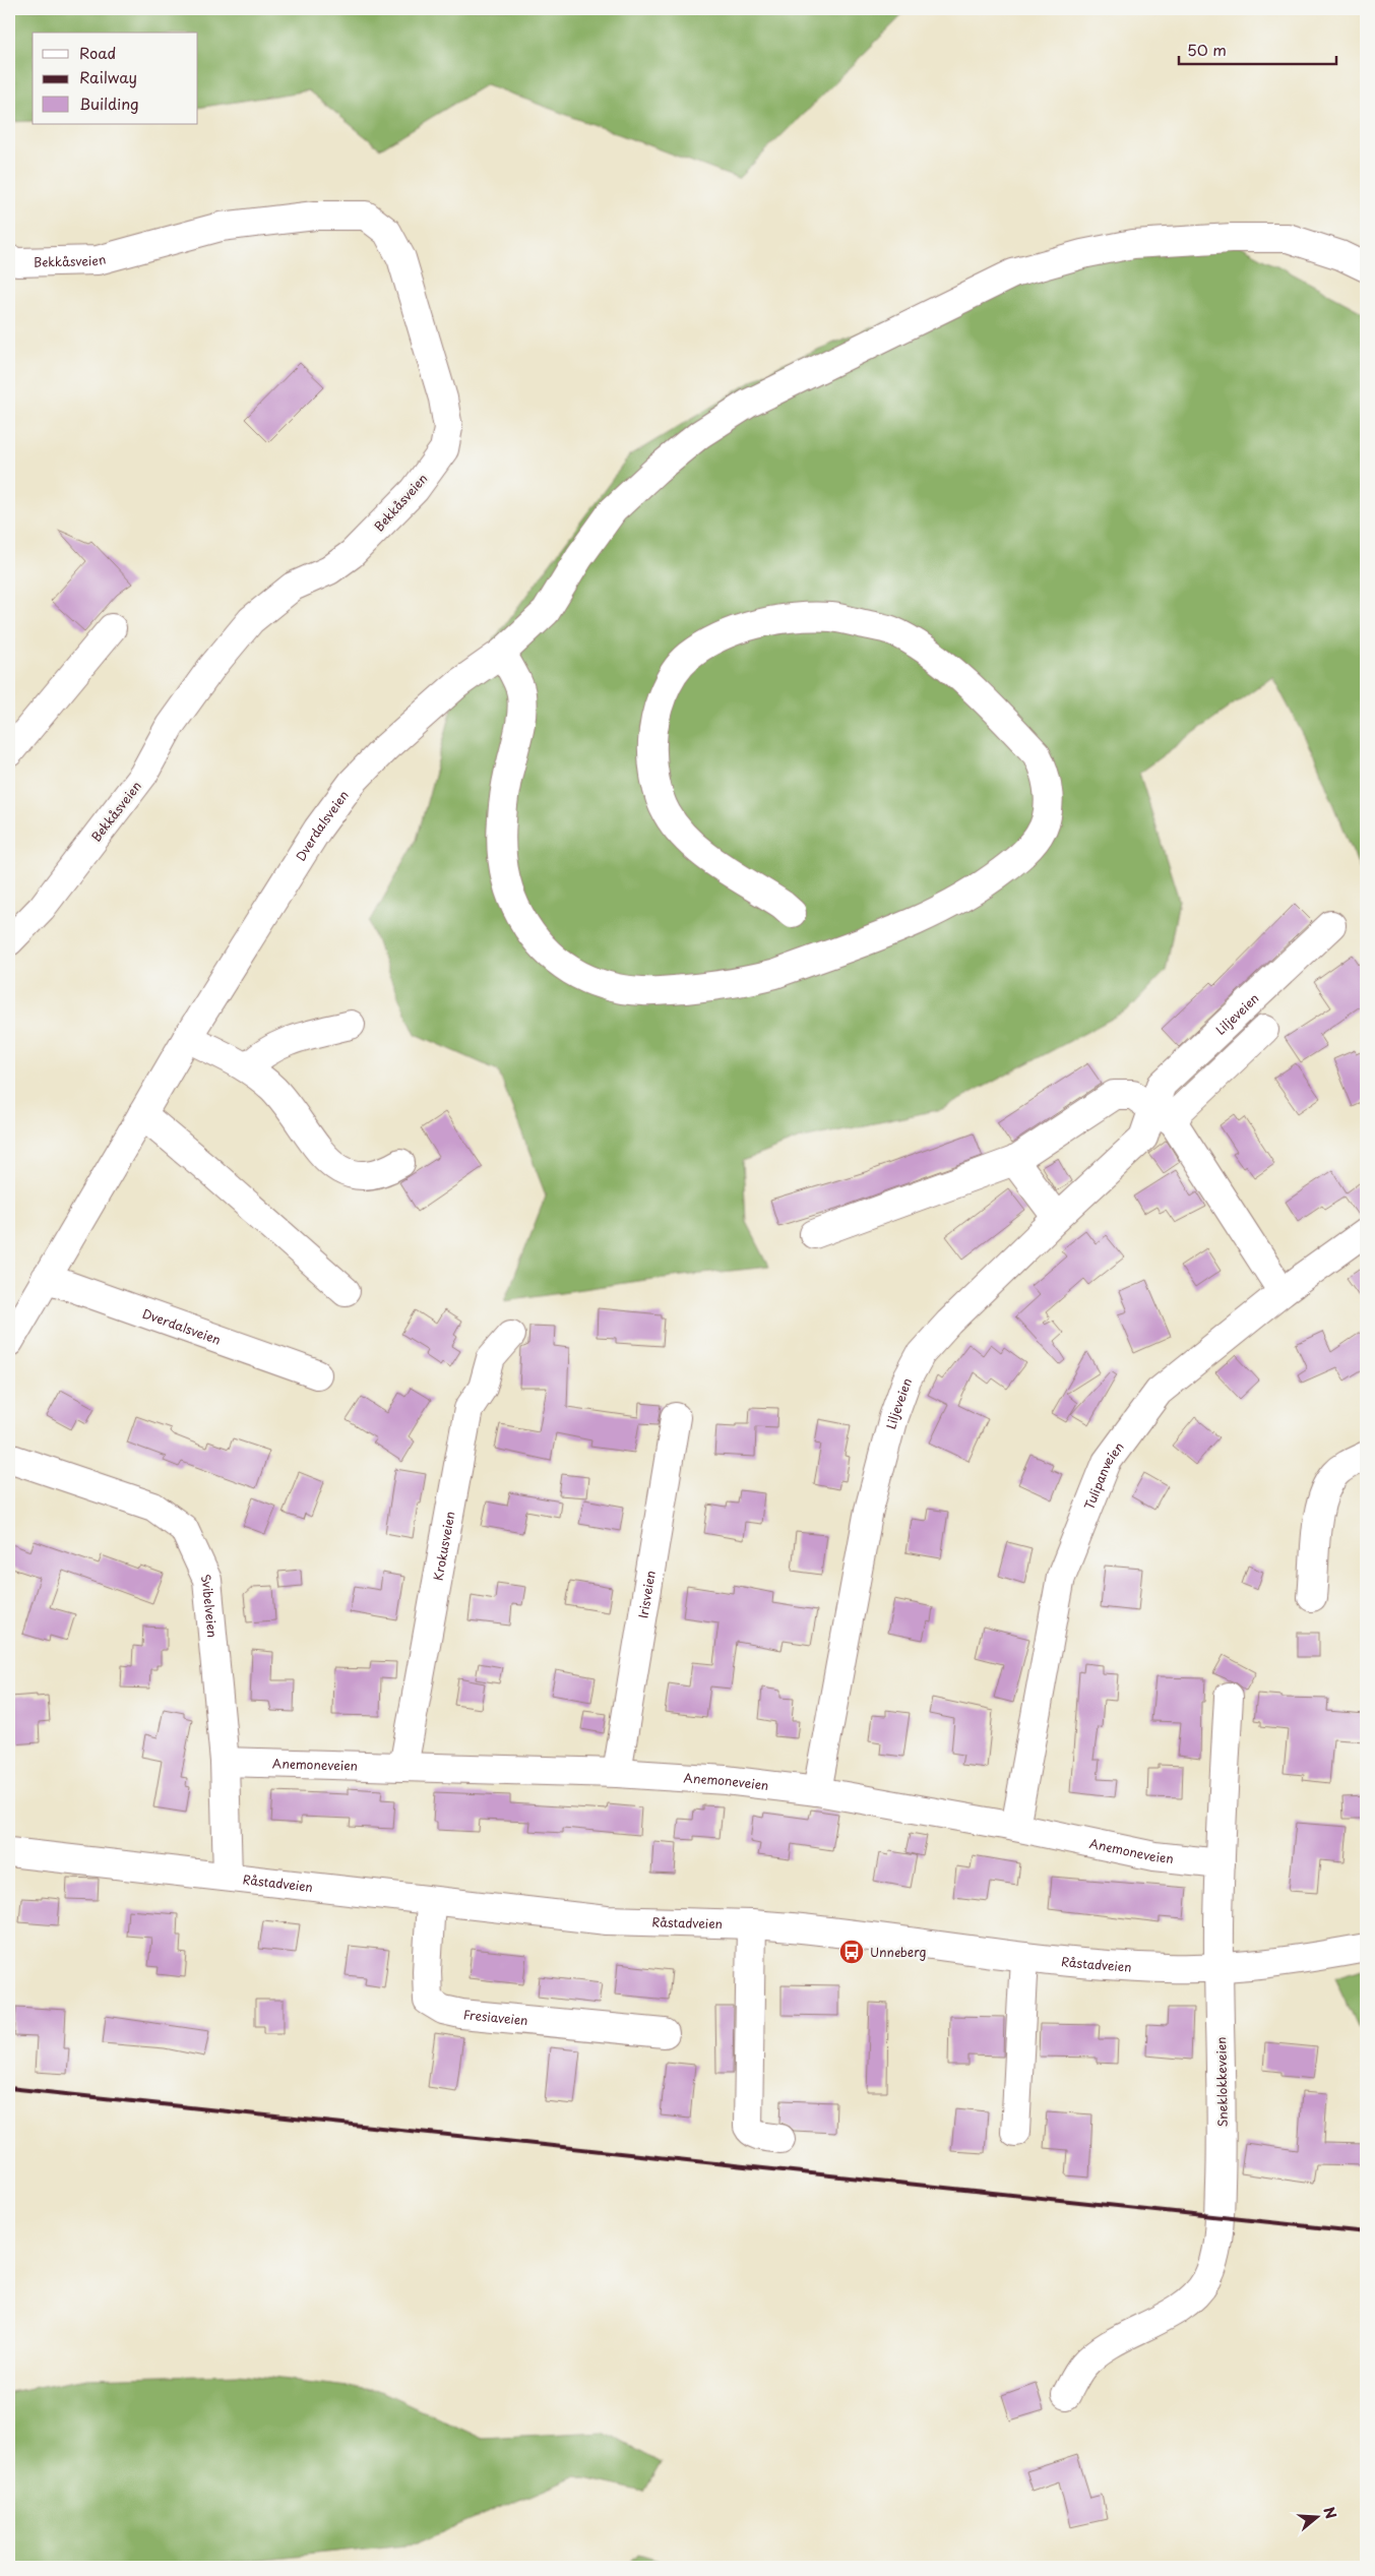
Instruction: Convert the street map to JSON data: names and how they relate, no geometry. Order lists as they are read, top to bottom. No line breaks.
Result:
{"streets":{"street":["Bekkåsveien","Dverdalsveien","Liljeveien","Tulipanveien","Krokusveien","Irisveien","Svibelveien","Anemoneveien","Råstadveien","Fresiaveien","Sneklokkeveien"]},"crossings":[["Liljeveien","Anemoneveien"],["Tulipanveien","Anemoneveien"],["Krokusveien","Anemoneveien"],["Irisveien","Anemoneveien"],["Svibelveien","Anemoneveien"],["Svibelveien","Råstadveien"],["Anemoneveien","Sneklokkeveien"],["Råstadveien","Fresiaveien"],["Råstadveien","Sneklokkeveien"]],"places":{"bus stop":["Unneberg"]},"legend":["Road","Railway","Building"],"scale_bar":"50 m","north":"right"}
